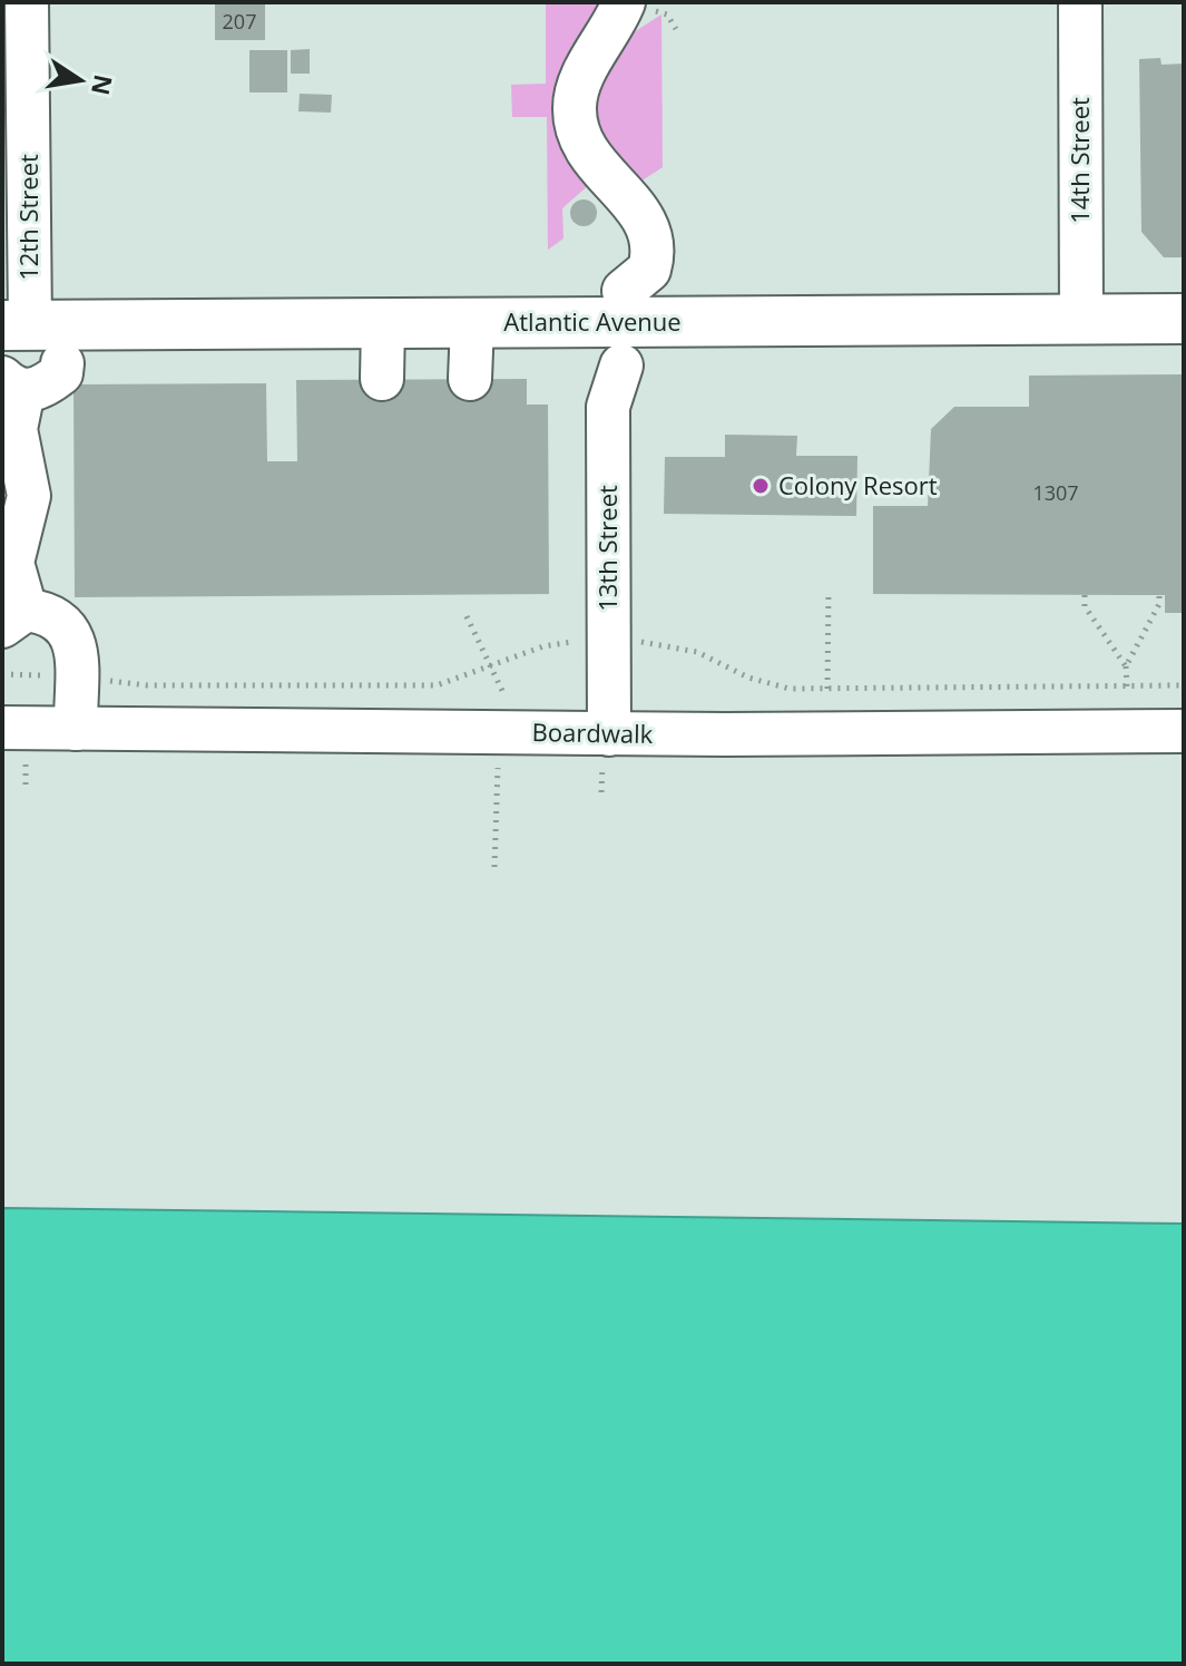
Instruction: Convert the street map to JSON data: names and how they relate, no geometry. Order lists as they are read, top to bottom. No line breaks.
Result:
{"streets":{"main road":["Atlantic Avenue"],"street":["14th Street","12th Street","13th Street","Boardwalk"]},"crossings":[["14th Street","Atlantic Avenue"],["12th Street","Atlantic Avenue"],["13th Street","Boardwalk"]],"places":["Colony Resort"],"house_numbers":["207","1307"],"north":"right"}
